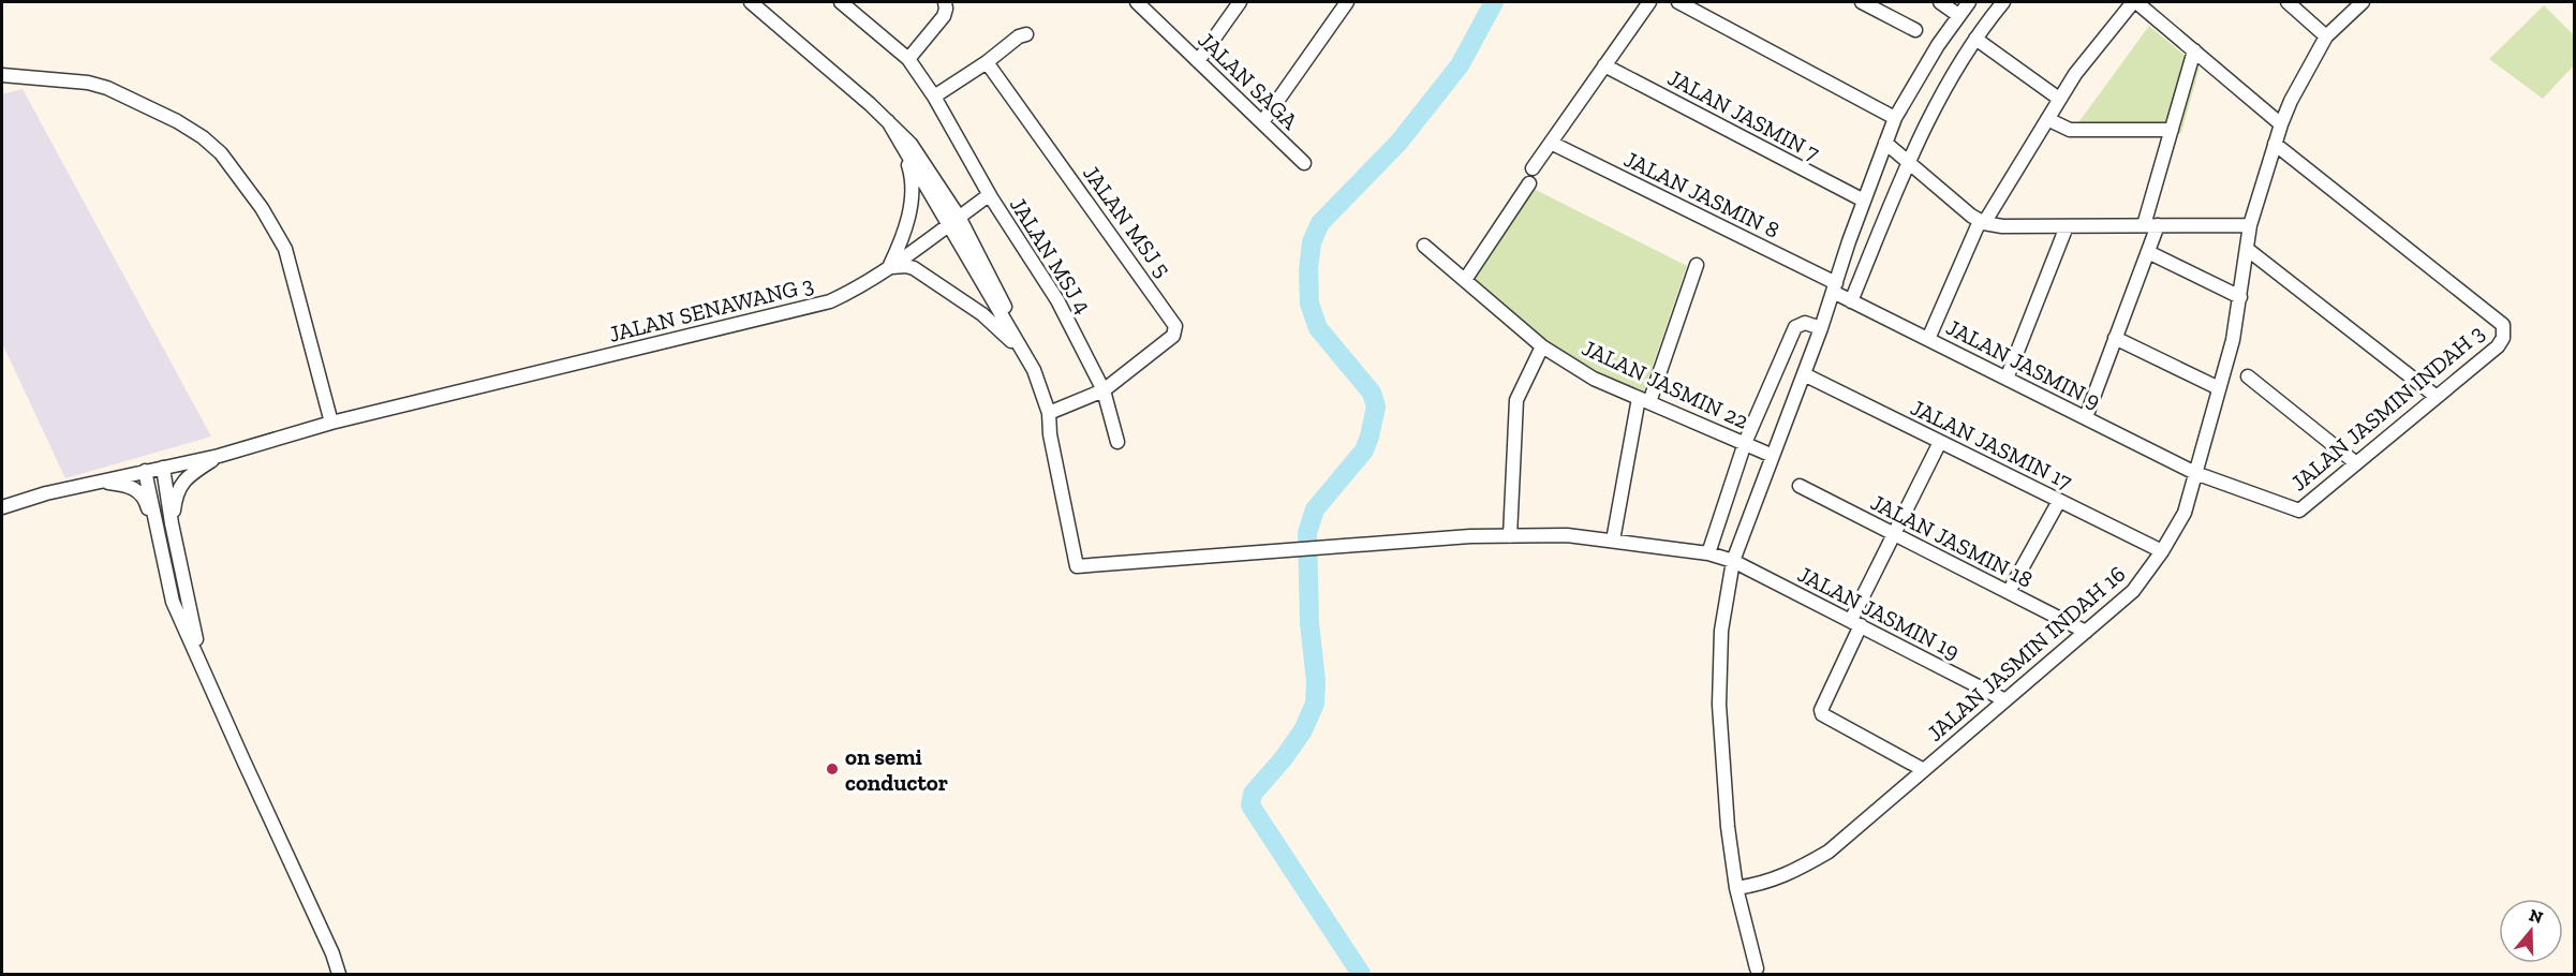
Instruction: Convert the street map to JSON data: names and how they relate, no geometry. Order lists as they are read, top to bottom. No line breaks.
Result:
{"streets":{"street":["JALAN SAGA","JALAN JASMIN 7","JALAN JASMIN 8","JALAN MSJ 5","JALAN MSJ 4","JALAN SENAWANG 3","JALAN JASMIN 9","JALAN JASMIN 22","JALAN JASMIN INDAH 3","JALAN JASMIN 17","JALAN JASMIN 18","JALAN JASMIN 19","JALAN JASMIN INDAH 16"]},"crossings":[["JALAN JASMIN 8","JALAN JASMIN 9"],["JALAN MSJ 5","JALAN MSJ 4"],["JALAN MSJ 5","JALAN JASMIN 19"],["JALAN MSJ 4","JALAN SENAWANG 3"],["JALAN JASMIN 9","JALAN JASMIN INDAH 3"],["JALAN JASMIN 9","JALAN JASMIN INDAH 16"],["JALAN JASMIN INDAH 3","JALAN JASMIN INDAH 16"],["JALAN JASMIN 17","JALAN JASMIN INDAH 16"],["JALAN JASMIN 18","JALAN JASMIN INDAH 16"],["JALAN JASMIN 19","JALAN JASMIN INDAH 16"]],"places":["on semi conductor"],"north":"top"}
